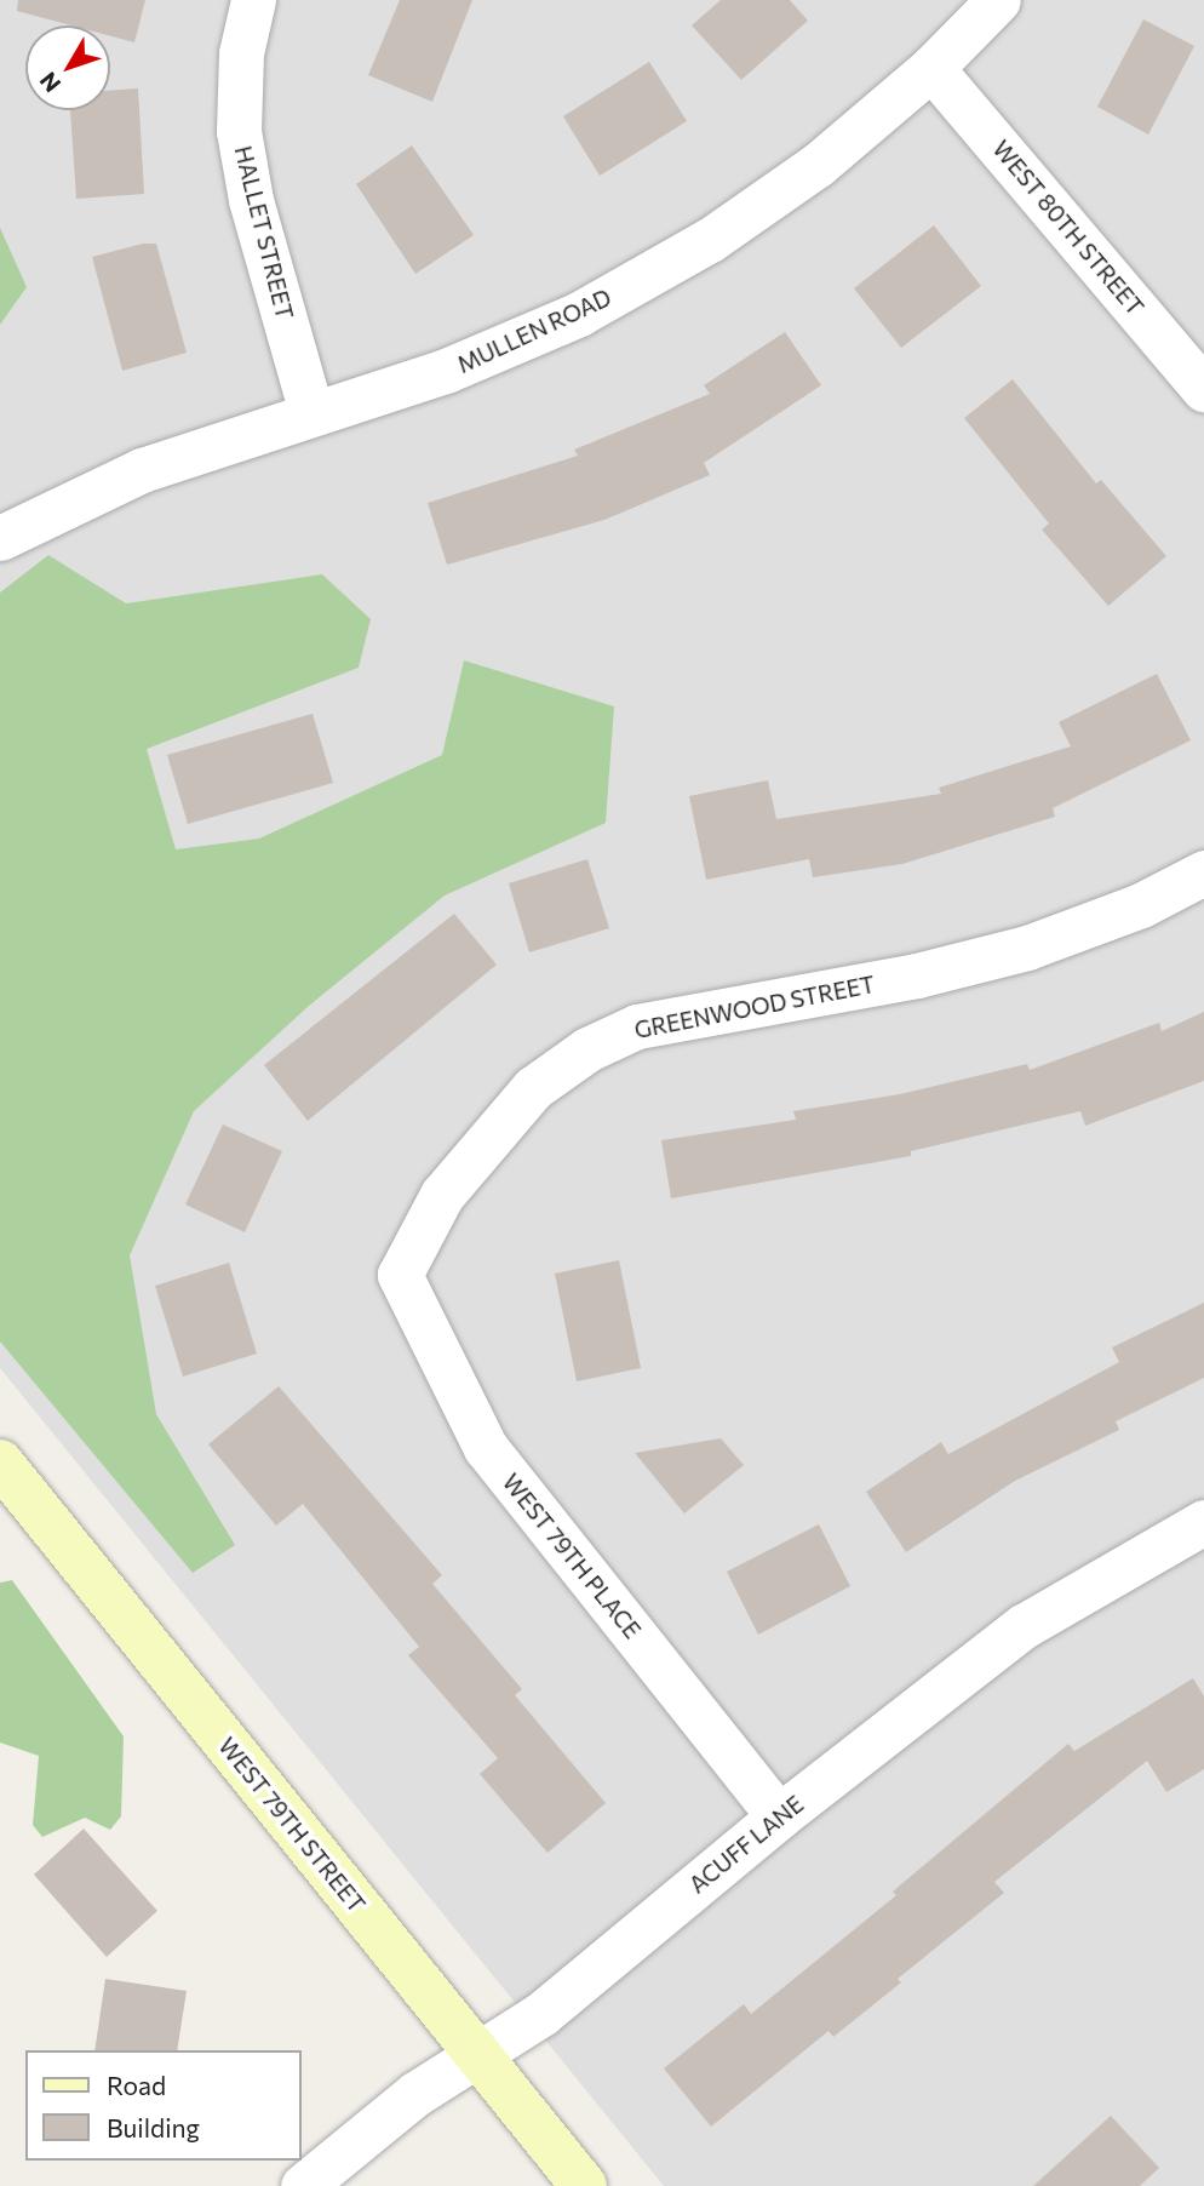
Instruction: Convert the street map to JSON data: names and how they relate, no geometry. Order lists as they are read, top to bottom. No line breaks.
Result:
{"streets":{"street":["WEST 80TH STREET","HALLET STREET","MULLEN ROAD","GREENWOOD STREET","WEST 79TH PLACE","WEST 79TH STREET","ACUFF LANE"]},"crossings":[["WEST 80TH STREET","MULLEN ROAD"],["HALLET STREET","MULLEN ROAD"],["GREENWOOD STREET","WEST 79TH PLACE"],["WEST 79TH PLACE","ACUFF LANE"],["WEST 79TH STREET","ACUFF LANE"]],"legend":["Road","Building"],"north":"bottom left"}
